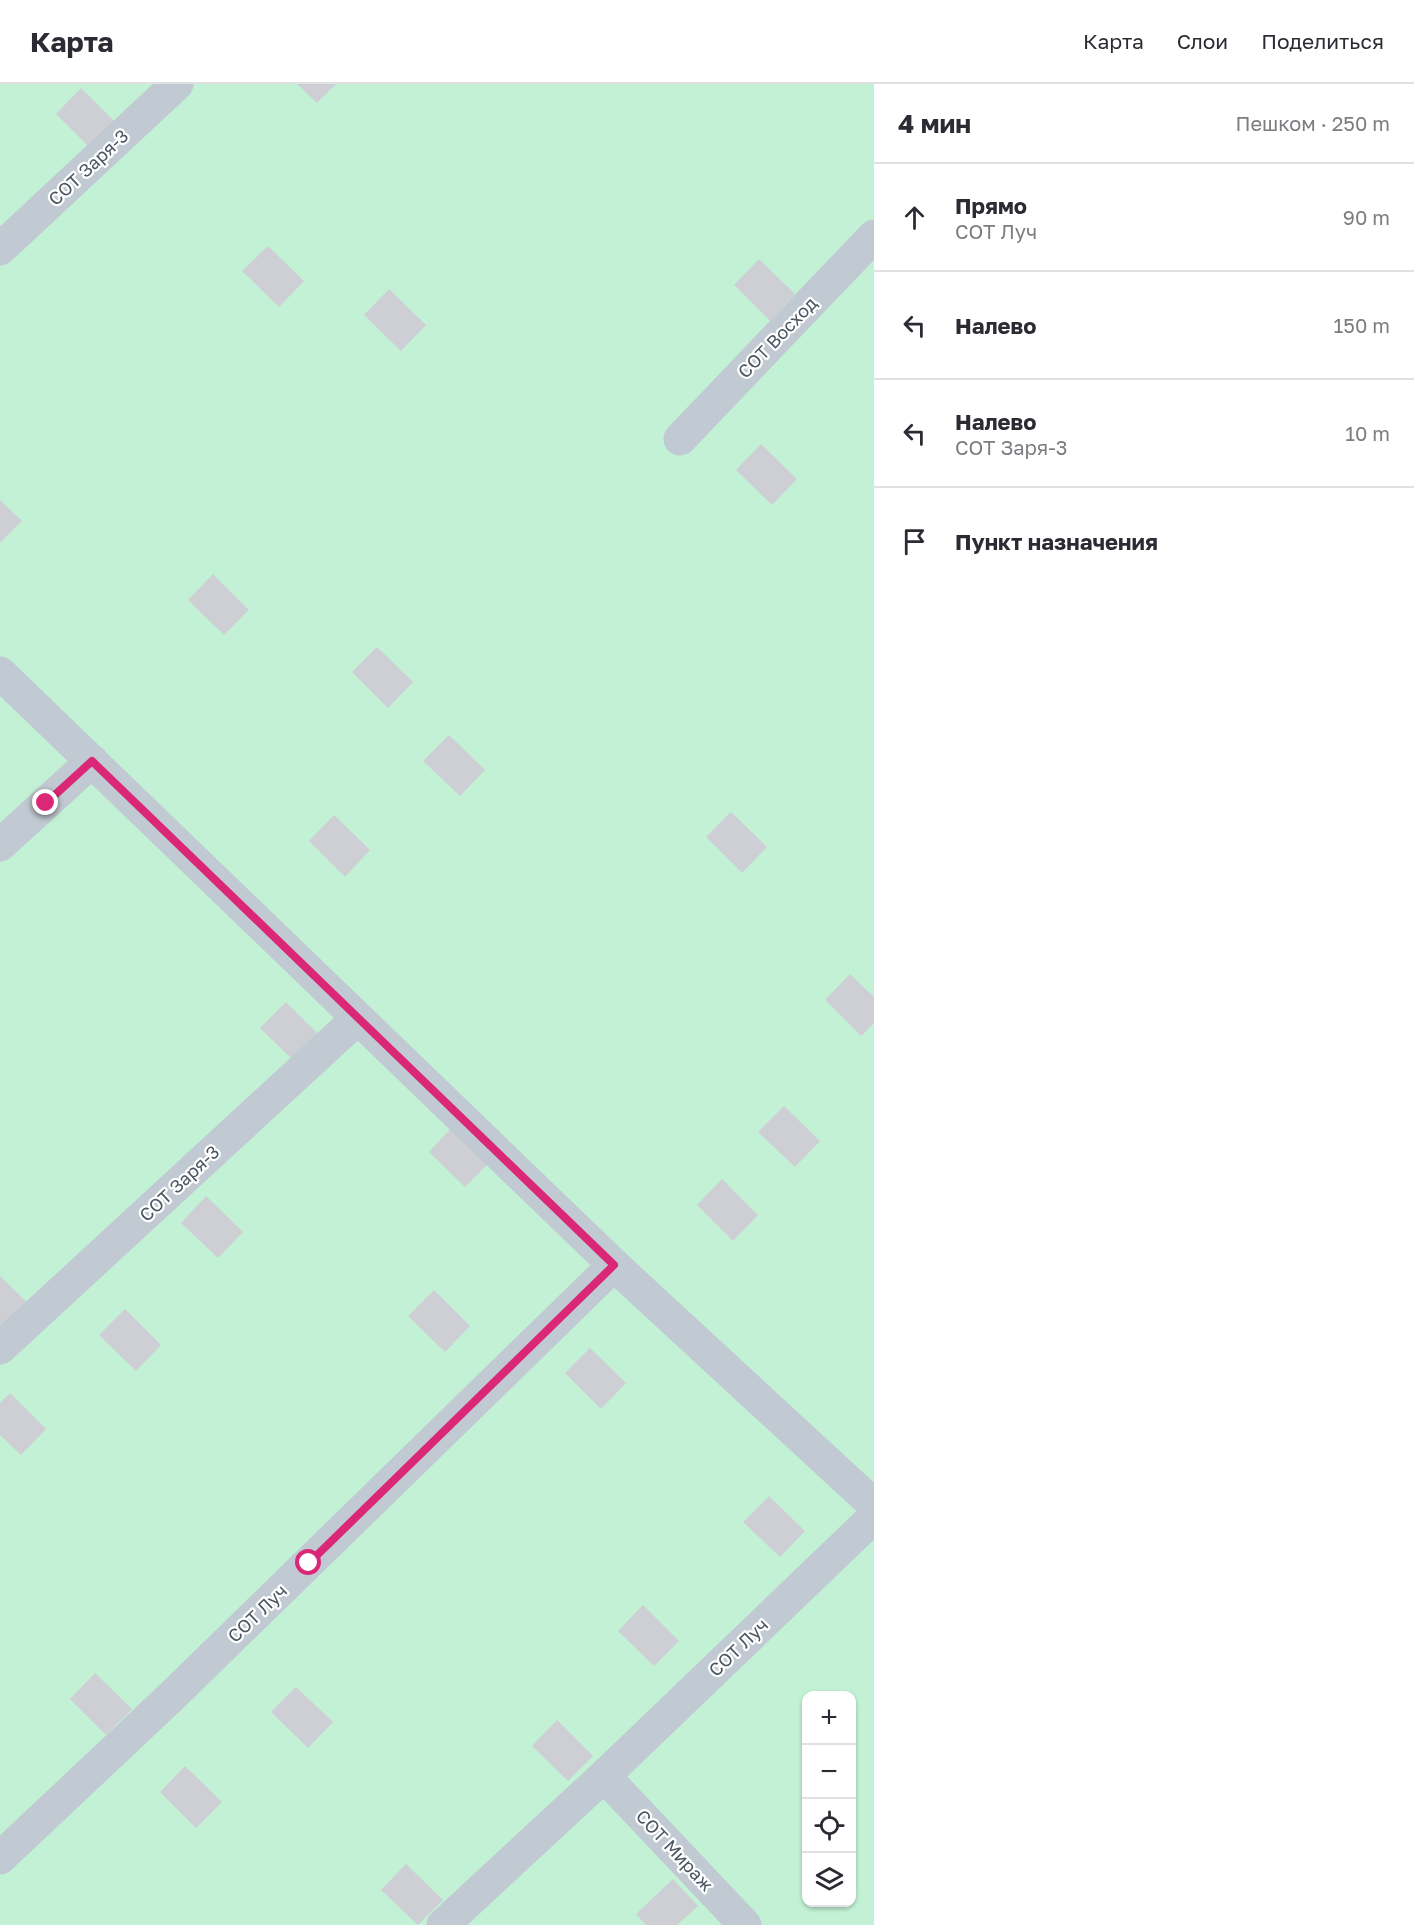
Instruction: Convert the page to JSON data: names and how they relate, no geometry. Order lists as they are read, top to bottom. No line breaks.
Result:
{"streets":{"street":["СОТ Заря-3","СОТ Восход","СОТ Луч","СОТ Мираж"]},"crossings":[["СОТ Луч","СОТ Мираж"]],"page":{"header":"Карта","nav":["Карта","Слои","Поделиться"],"heading":["4 мин","Пешком · 250 m"],"list":[["Прямо","СОТ Луч","90 m"],["Налево","150 m"],["Налево","СОТ Заря-3","10 m"],"Пункт назначения"],"map_buttons":["+","−"]}}
